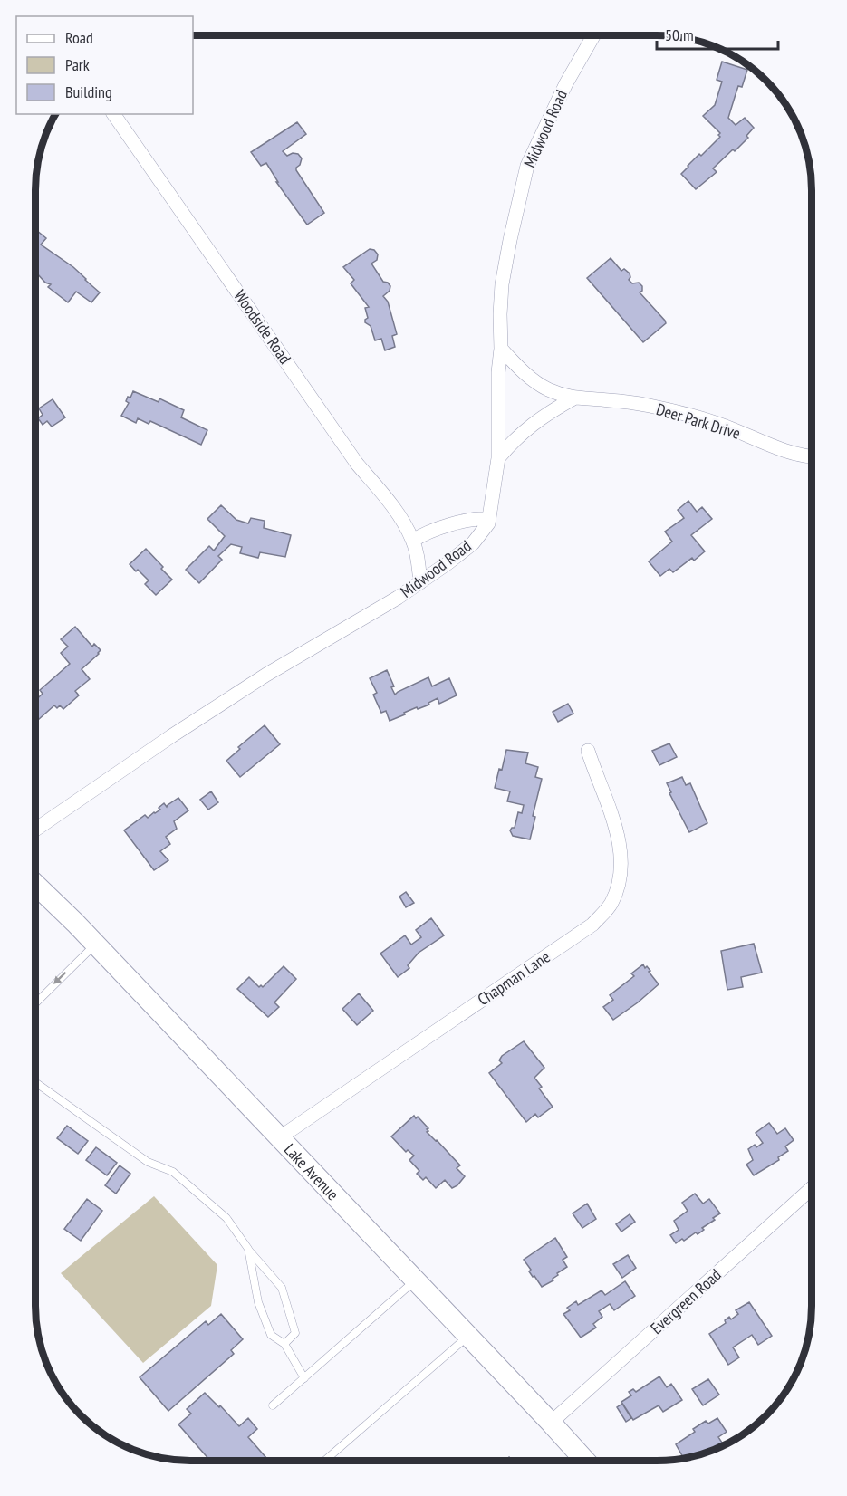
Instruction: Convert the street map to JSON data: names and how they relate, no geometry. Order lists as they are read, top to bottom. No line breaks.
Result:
{"streets":{"main road":["Lake Avenue"],"street":["Midwood Road","Woodside Road","Deer Park Drive","Chapman Lane","Evergreen Road"]},"crossings":[["Midwood Road","Woodside Road"],["Midwood Road","Deer Park Drive"],["Chapman Lane","Lake Avenue"],["Lake Avenue","Evergreen Road"]],"legend":["Road","Park","Building"],"scale_bar":"50 m"}
